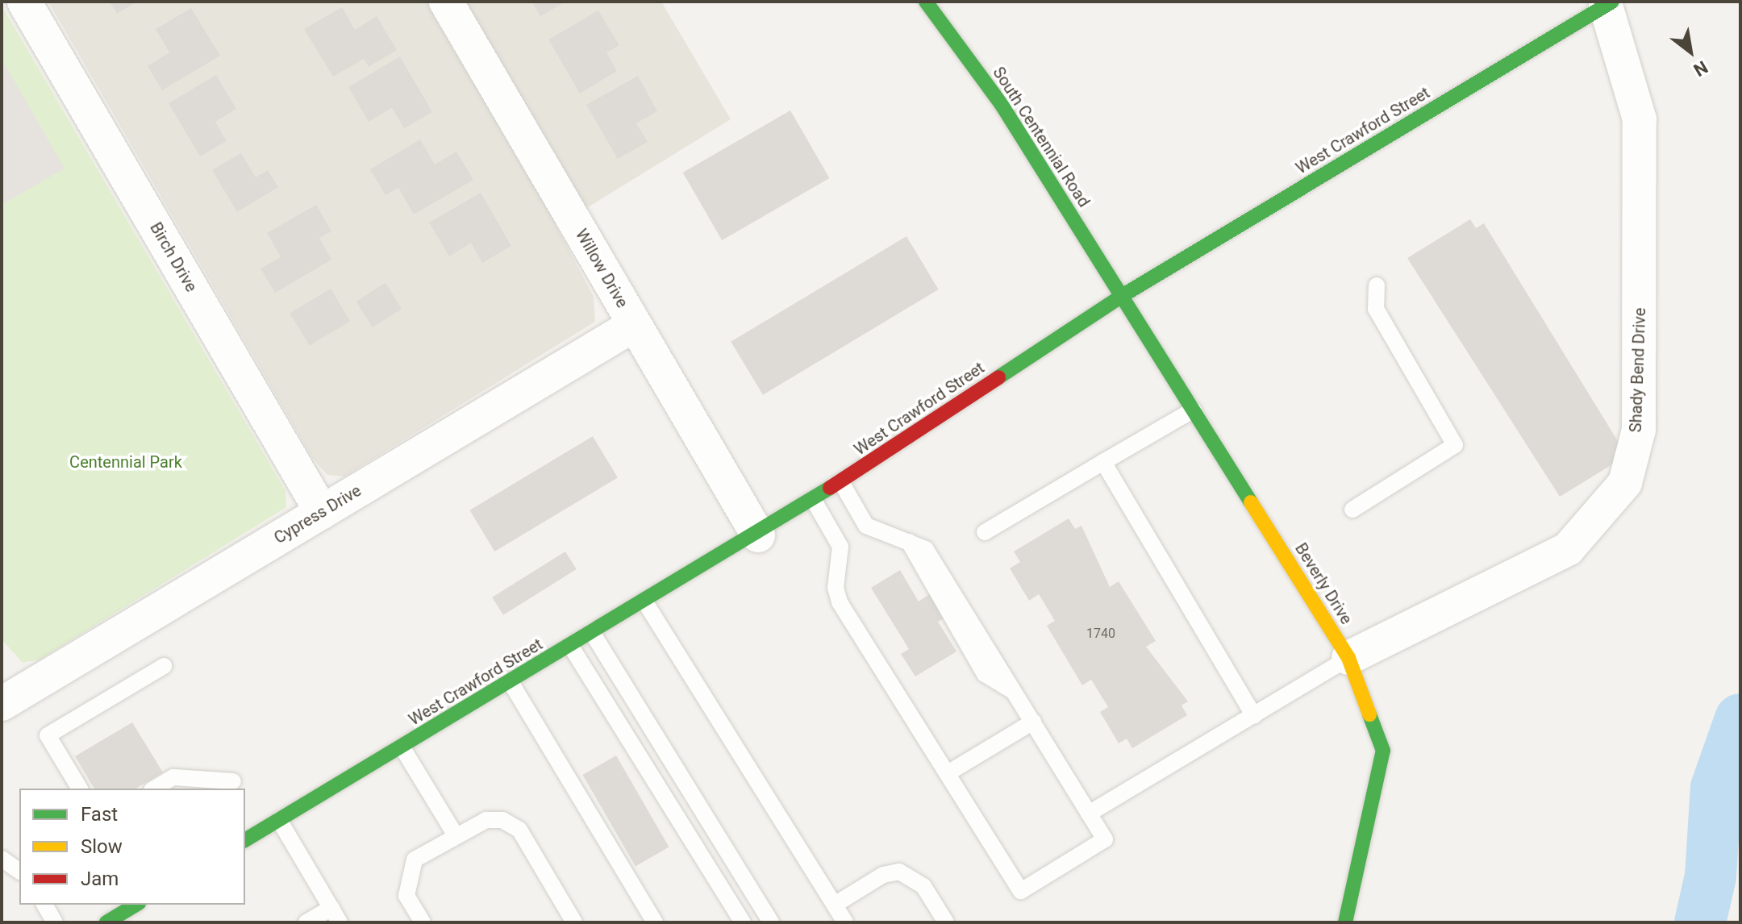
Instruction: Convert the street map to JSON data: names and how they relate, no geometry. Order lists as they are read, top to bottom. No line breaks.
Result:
{"streets":{"main road":["West Crawford Street","South Centennial Road","Beverly Drive"],"street":["Birch Drive","Willow Drive","Shady Bend Drive","Cypress Drive"]},"crossings":[["West Crawford Street","South Centennial Road"],["West Crawford Street","Willow Drive"],["West Crawford Street","Shady Bend Drive"],["West Crawford Street","Beverly Drive"],["South Centennial Road","Beverly Drive"],["Birch Drive","Cypress Drive"],["Willow Drive","Cypress Drive"],["Shady Bend Drive","Beverly Drive"]],"parks":["Centennial Park"],"house_numbers":["1740"],"legend":["Fast","Slow","Jam"],"north":"bottom right"}
